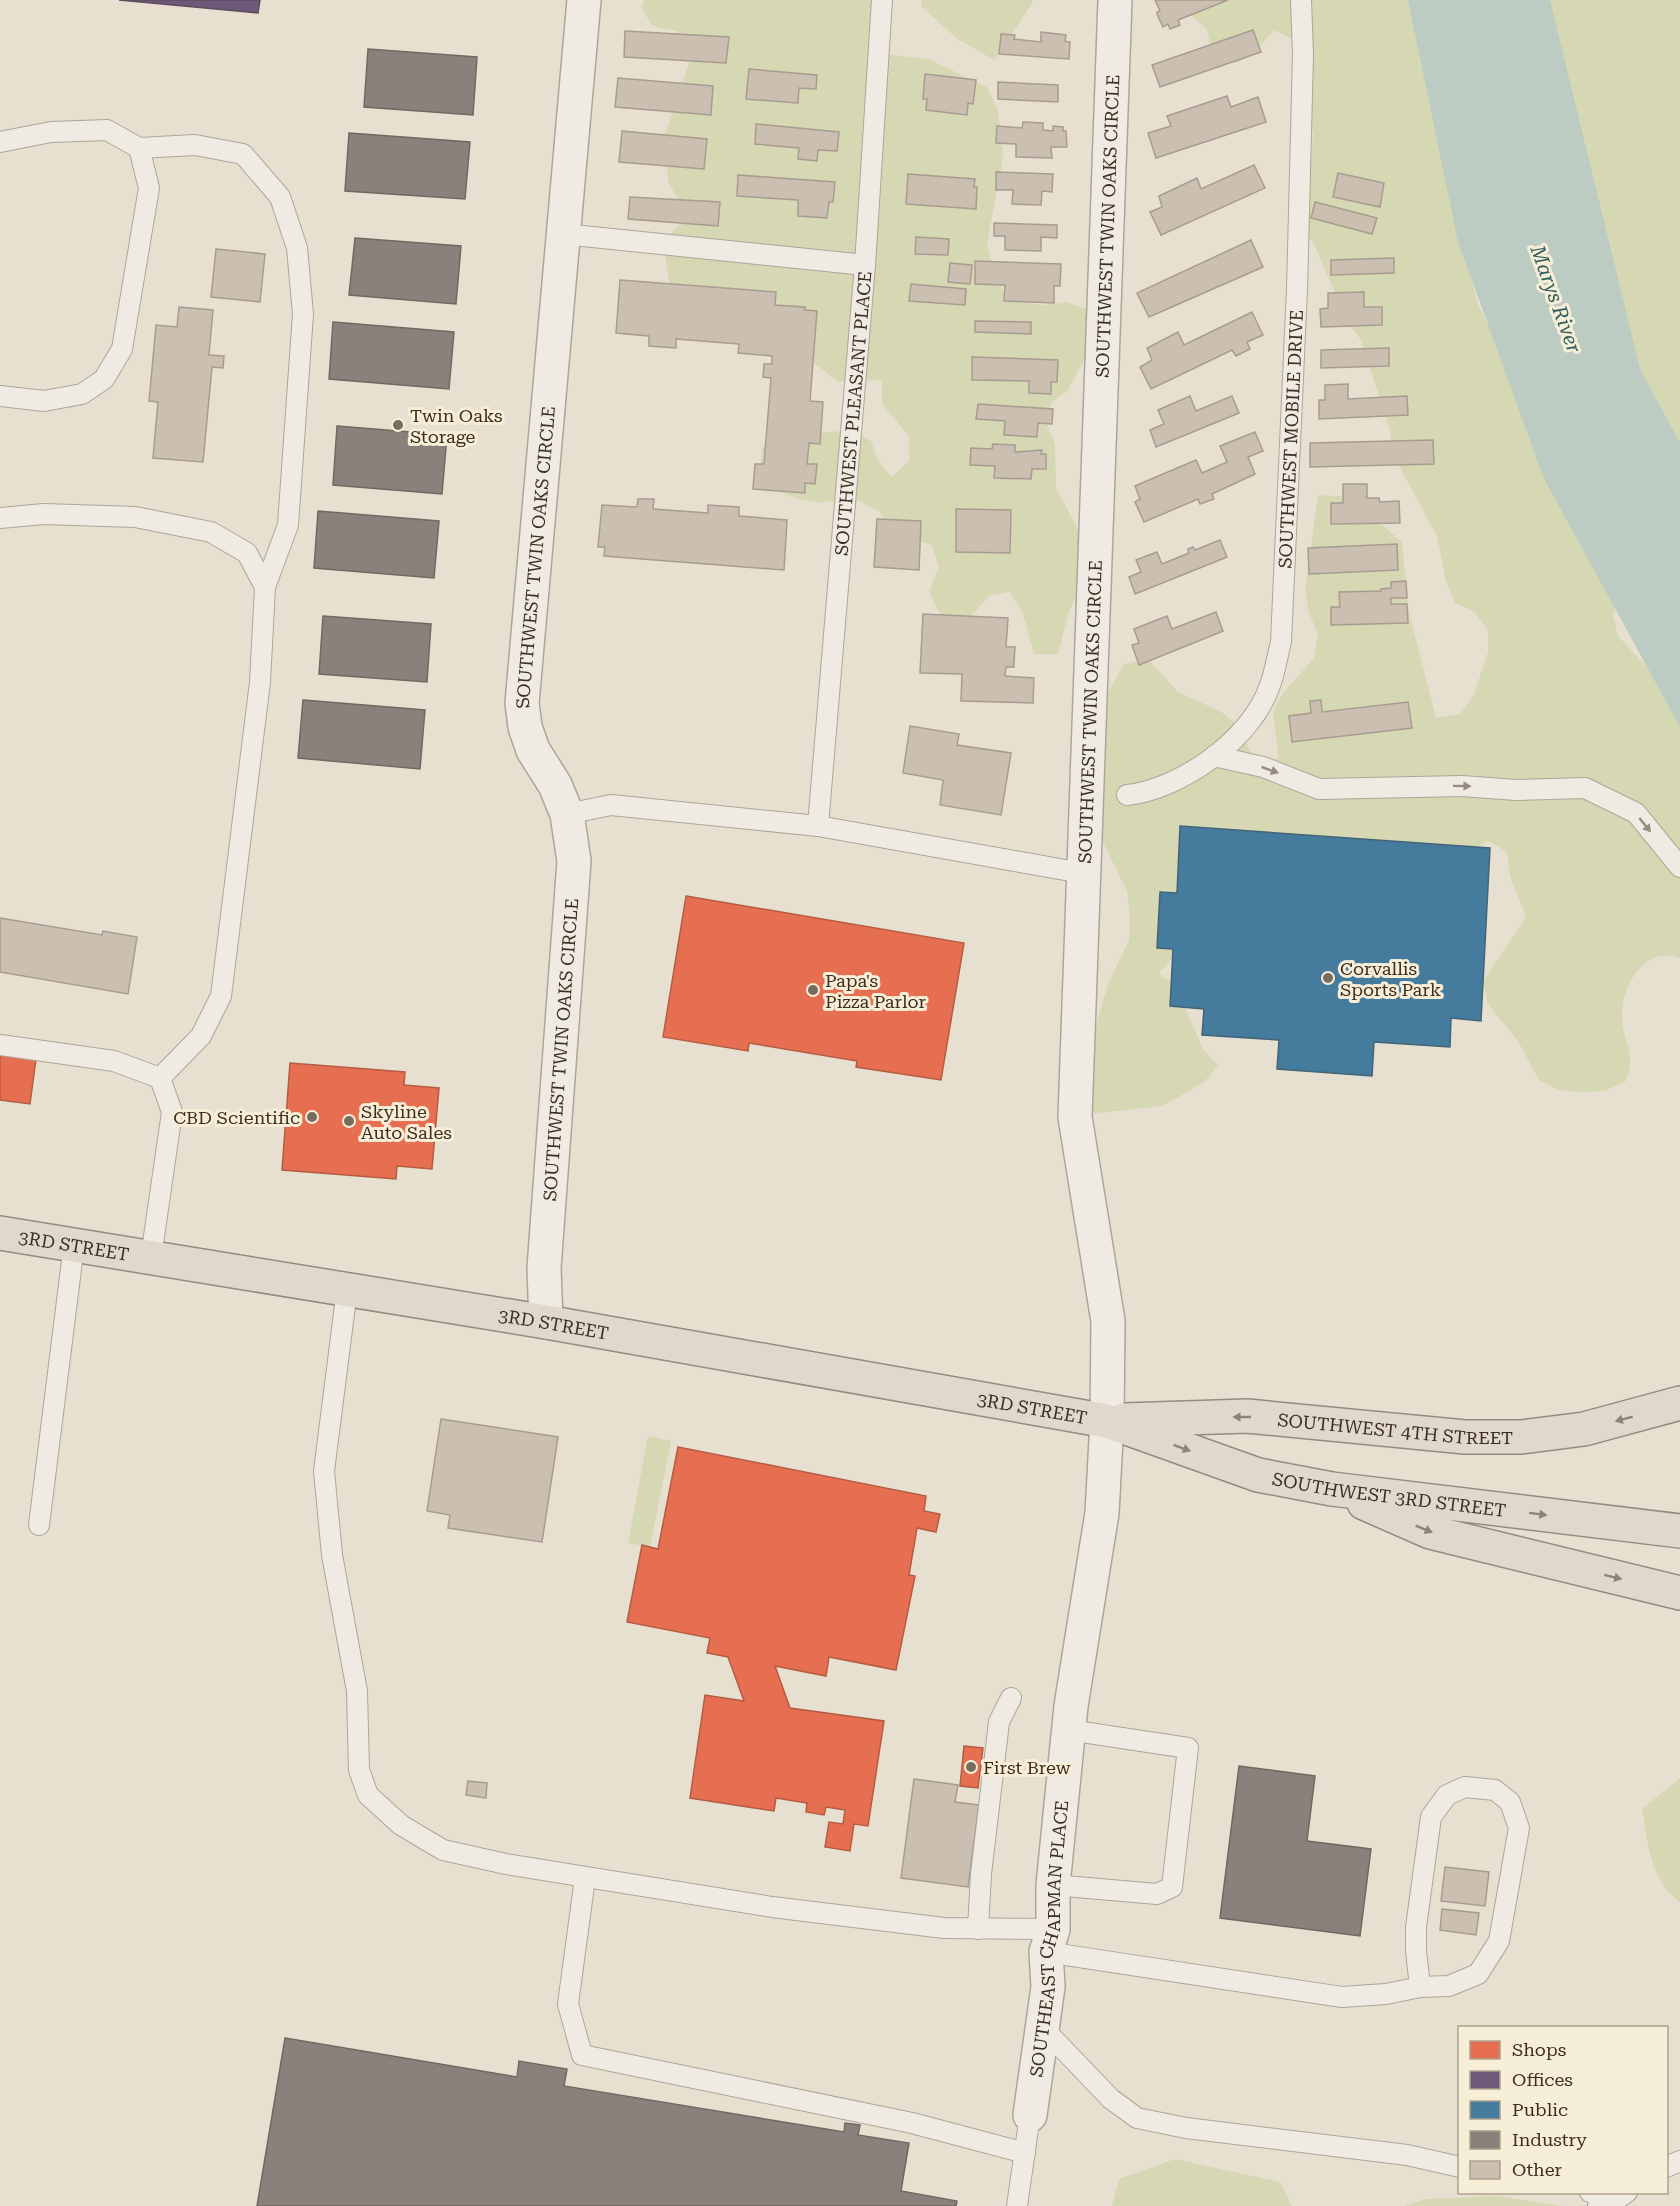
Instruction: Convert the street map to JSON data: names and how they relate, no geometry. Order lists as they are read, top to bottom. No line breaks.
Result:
{"streets":{"highway":["3RD STREET","SOUTHWEST 4TH STREET","SOUTHWEST 3RD STREET"],"street":["SOUTHWEST TWIN OAKS CIRCLE","SOUTHEAST CHAPMAN PLACE"],"lane":["SOUTHWEST PLEASANT PLACE","SOUTHWEST MOBILE DRIVE"]},"crossings":[["SOUTHWEST TWIN OAKS CIRCLE","3RD STREET"],["SOUTHWEST TWIN OAKS CIRCLE","SOUTHWEST 4TH STREET"],["SOUTHWEST TWIN OAKS CIRCLE","SOUTHWEST 3RD STREET"],["SOUTHWEST TWIN OAKS CIRCLE","SOUTHEAST CHAPMAN PLACE"],["3RD STREET","SOUTHWEST 4TH STREET"],["3RD STREET","SOUTHWEST 3RD STREET"],["3RD STREET","SOUTHEAST CHAPMAN PLACE"],["SOUTHWEST 4TH STREET","SOUTHWEST 3RD STREET"],["SOUTHWEST 4TH STREET","SOUTHEAST CHAPMAN PLACE"],["SOUTHWEST 3RD STREET","SOUTHEAST CHAPMAN PLACE"]],"water":["Marys River"],"places":["Twin Oaks Storage","Corvallis Sports Park","Papa's Pizza Parlor","CBD Scientific","Skyline Auto Sales","First Brew"],"legend":["Shops","Offices","Public","Industry","Other"]}
